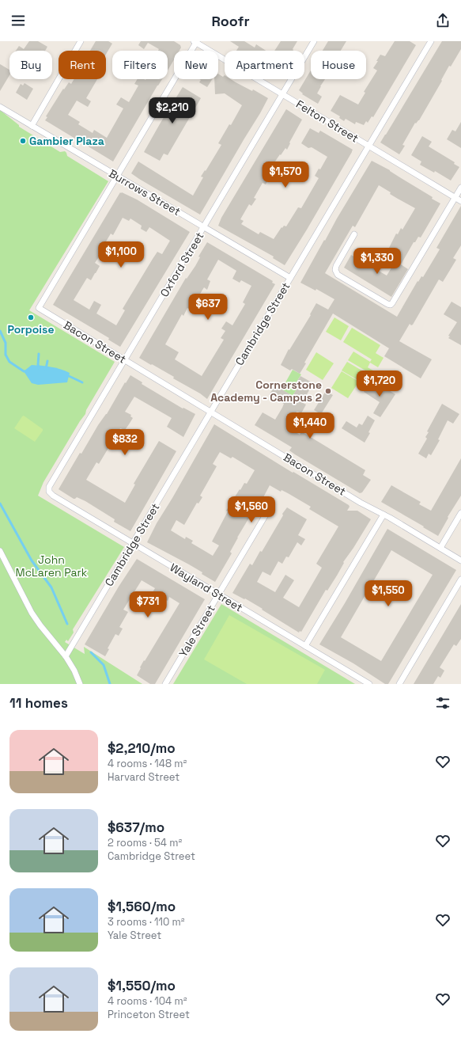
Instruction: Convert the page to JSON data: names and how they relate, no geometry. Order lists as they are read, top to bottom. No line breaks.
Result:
{"streets":{"street":["Felton Street","Burrows Street","Oxford Street","Cambridge Street","Bacon Street","Wayland Street","Yale Street"]},"crossings":[["Felton Street","Oxford Street"],["Felton Street","Cambridge Street"],["Burrows Street","Oxford Street"],["Burrows Street","Cambridge Street"],["Burrows Street","Bacon Street"],["Oxford Street","Bacon Street"],["Oxford Street","Wayland Street"],["Cambridge Street","Bacon Street"],["Cambridge Street","Wayland Street"],["Wayland Street","Yale Street"]],"parks":["John McLaren Park"],"places":["Gambier Plaza","Porpoise","Cornerstone Academy - Campus 2"],"page":{"header":"Roofr","chip":["Buy","Rent","Filters","New","Apartment","House"],"price":["$2,210","$1,570","$1,100","$1,330","$637","$1,720","$1,440","$832","$1,560","$1,550","$731"],"heading":"11 homes","list":[{"name":"$2,210/mo","note":"4 rooms · 148 m² · Harvard Street"},{"name":"$637/mo","note":"2 rooms · 54 m² · Cambridge Street"},{"name":"$1,560/mo","note":"3 rooms · 110 m² · Yale Street"},{"name":"$1,550/mo","note":"4 rooms · 104 m² · Princeton Street"}]}}
